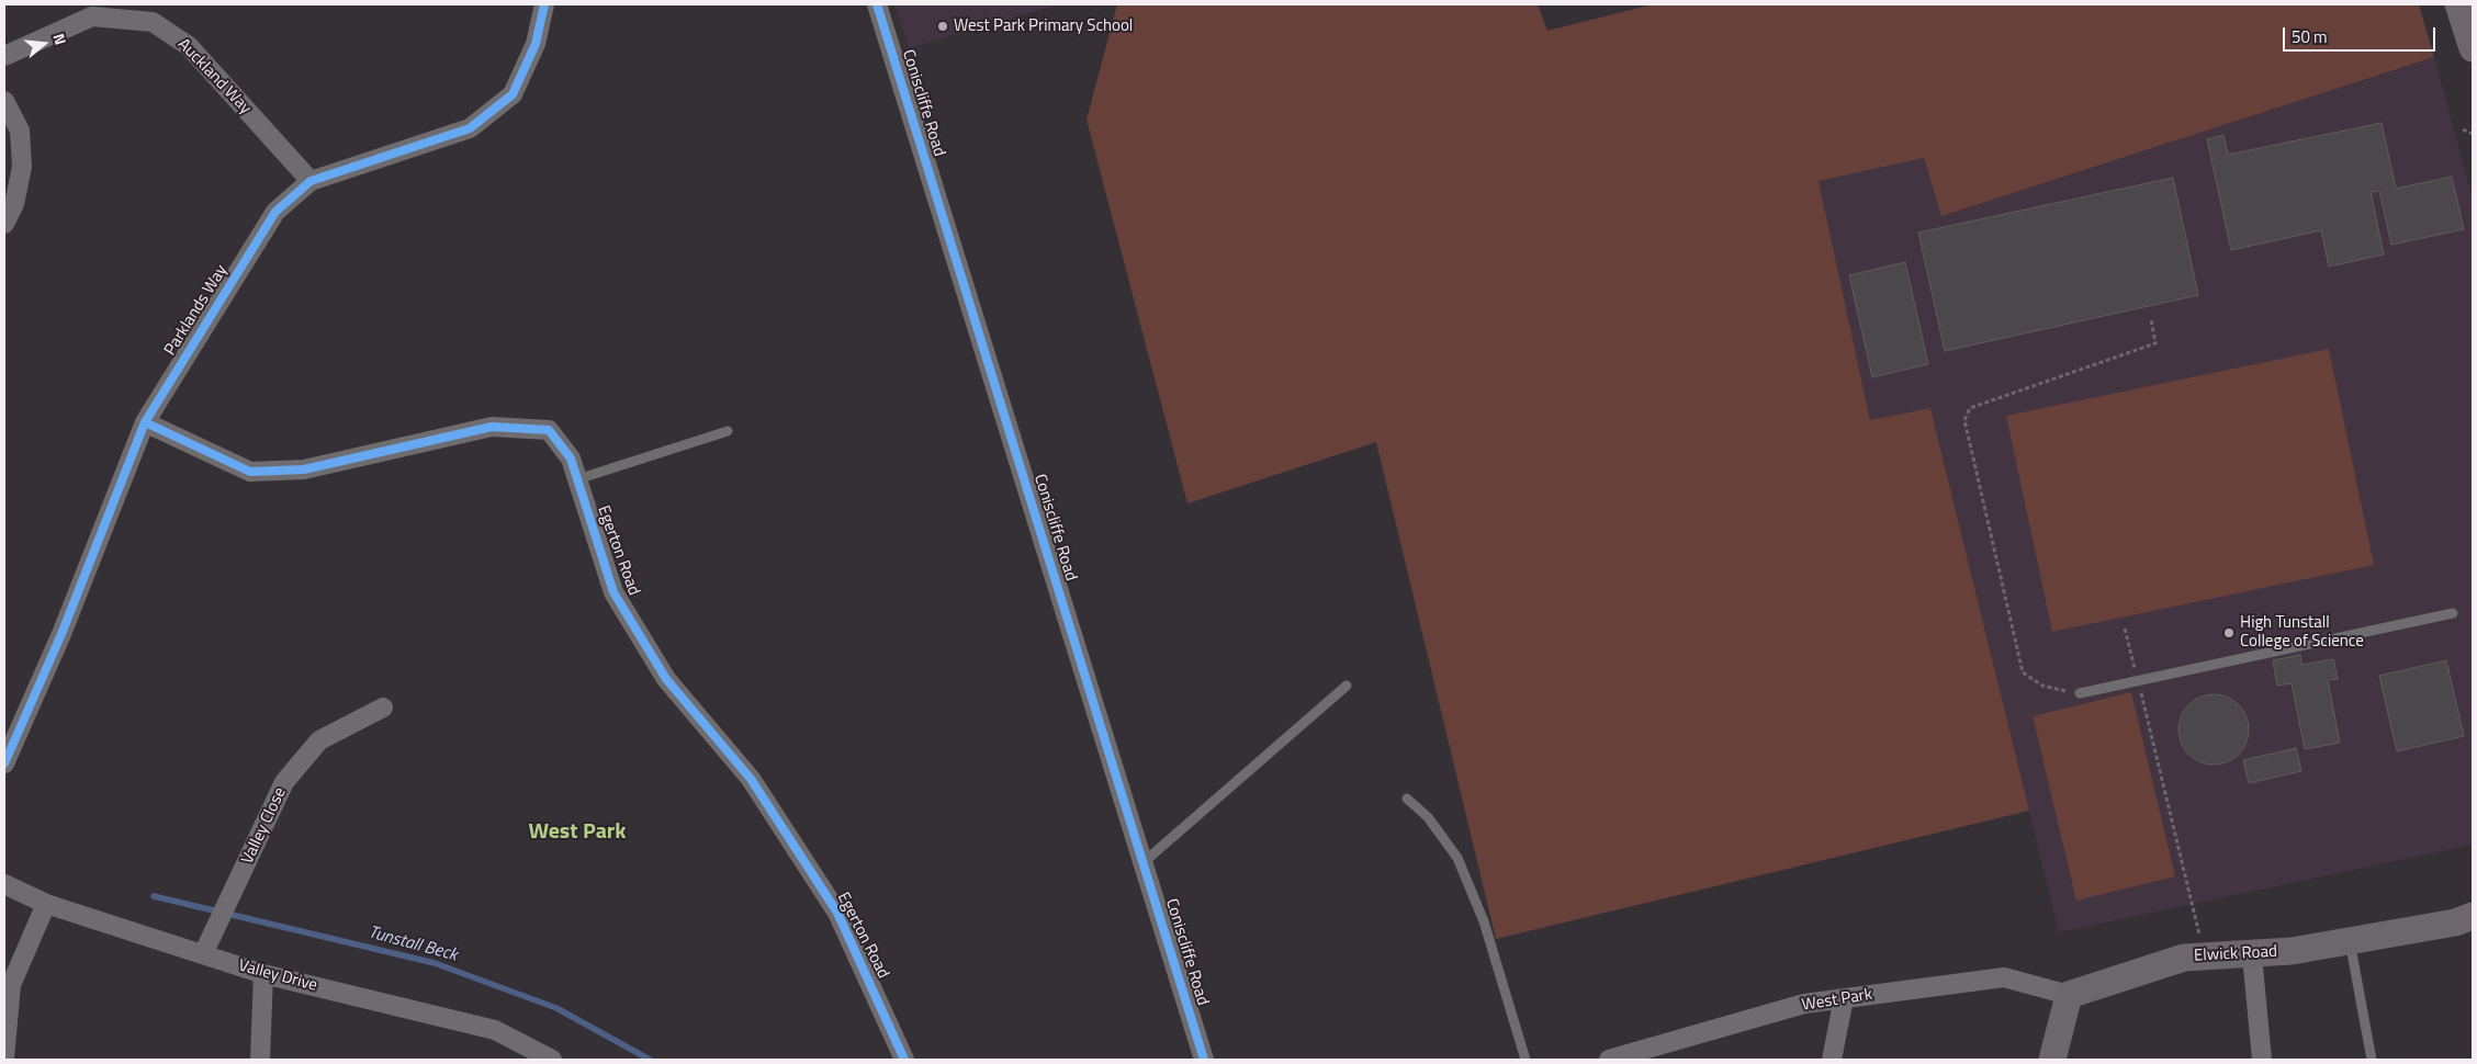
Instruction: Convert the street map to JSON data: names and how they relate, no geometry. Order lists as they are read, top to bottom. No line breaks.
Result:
{"streets":{"street":["Auckland Way","Coniscliffe Road","Parklands Way","Egerton Road","Valley Close","Elwick Road","Valley Drive","West Park"]},"crossings":[["Auckland Way","Parklands Way"],["Parklands Way","Egerton Road"],["Valley Close","Valley Drive"],["Elwick Road","West Park"]],"districts":["West Park"],"water":["Tunstall Beck"],"places":["West Park Primary School","High Tunstall College of Science"],"scale_bar":"50 m","north":"right"}
